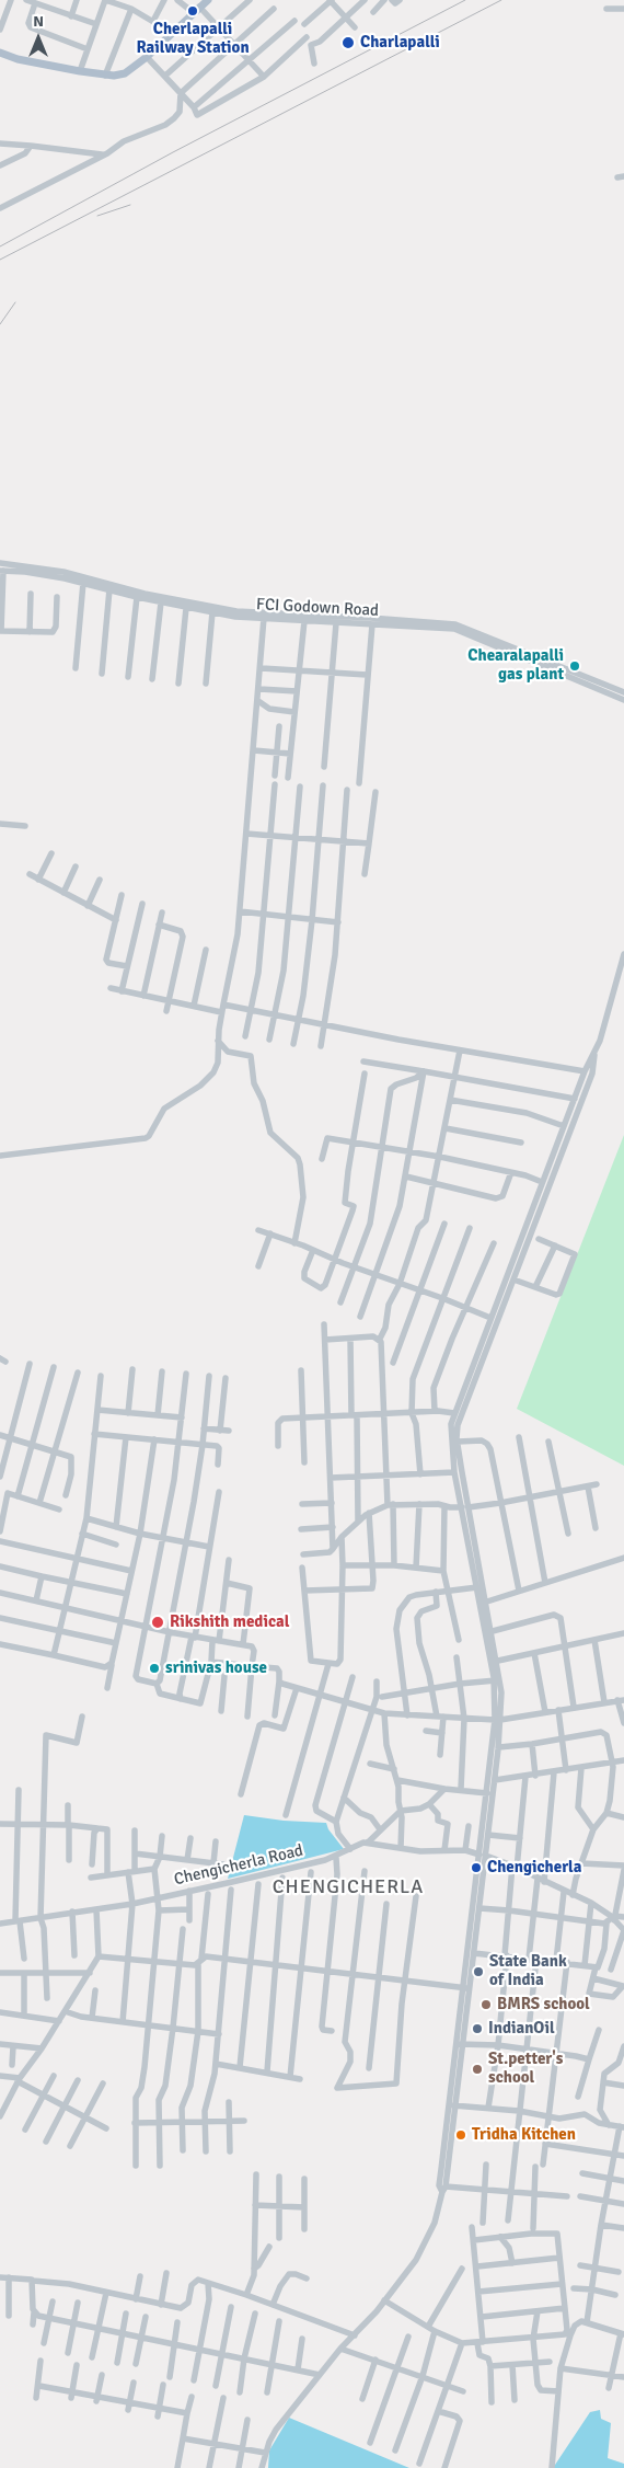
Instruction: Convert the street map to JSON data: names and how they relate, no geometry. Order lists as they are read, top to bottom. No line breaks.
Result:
{"streets":{"street":["FCI Godown Road","Chengicherla Road"]},"districts":["CHENGICHERLA"],"places":["Cherlapalli Railway Station","Charlapalli","Chearalapalli gas plant","Rikshith medical","srinivas house","Chengicherla","State Bank of India","BMRS school","IndianOil","St.petter's school","Tridha Kitchen"],"north":"top"}
